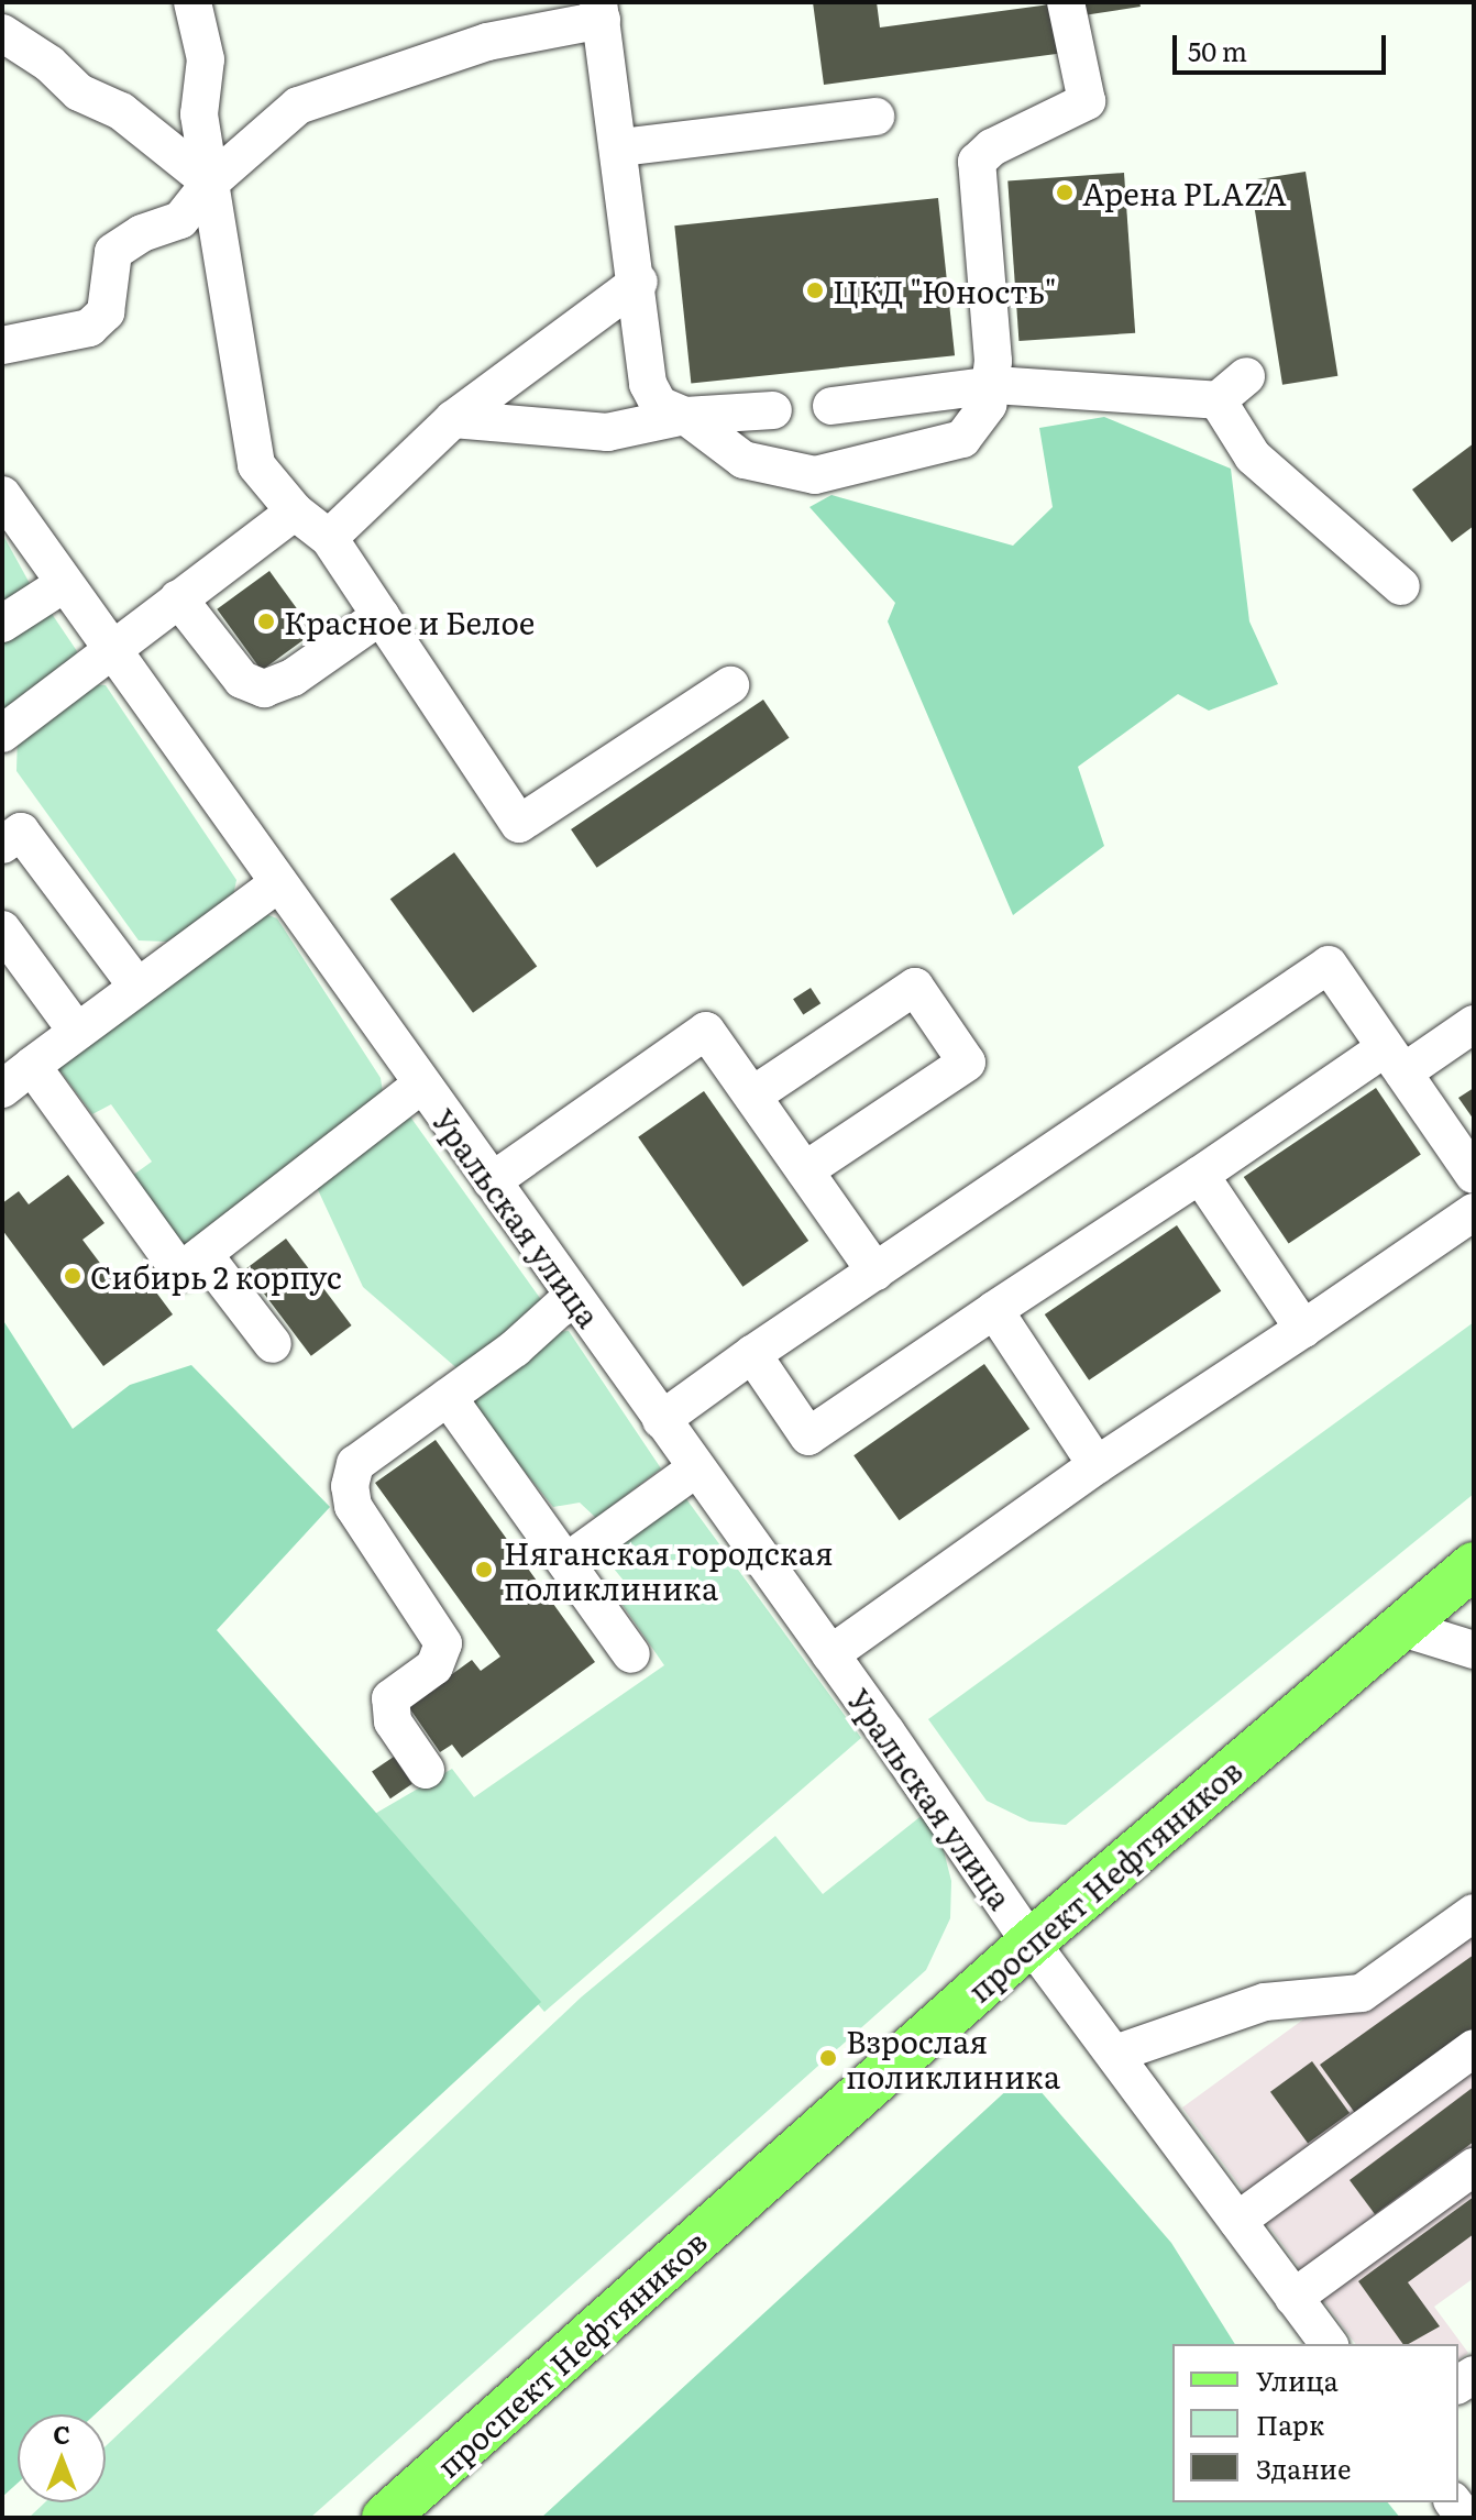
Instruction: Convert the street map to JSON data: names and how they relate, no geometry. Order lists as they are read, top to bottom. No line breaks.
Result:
{"streets":{"main road":["проспект Нефтяников"],"street":["Уральская улица"]},"crossings":[["Уральская улица","проспект Нефтяников"]],"places":["Арена PLAZA","ЦКД \"Юность\"","Красное и Белое","Сибирь 2 корпус","Няганская городская поликлиника","Взрослая поликлиника"],"legend":["Улица","Парк","Здание"],"scale_bar":"50 m","north":"top"}
